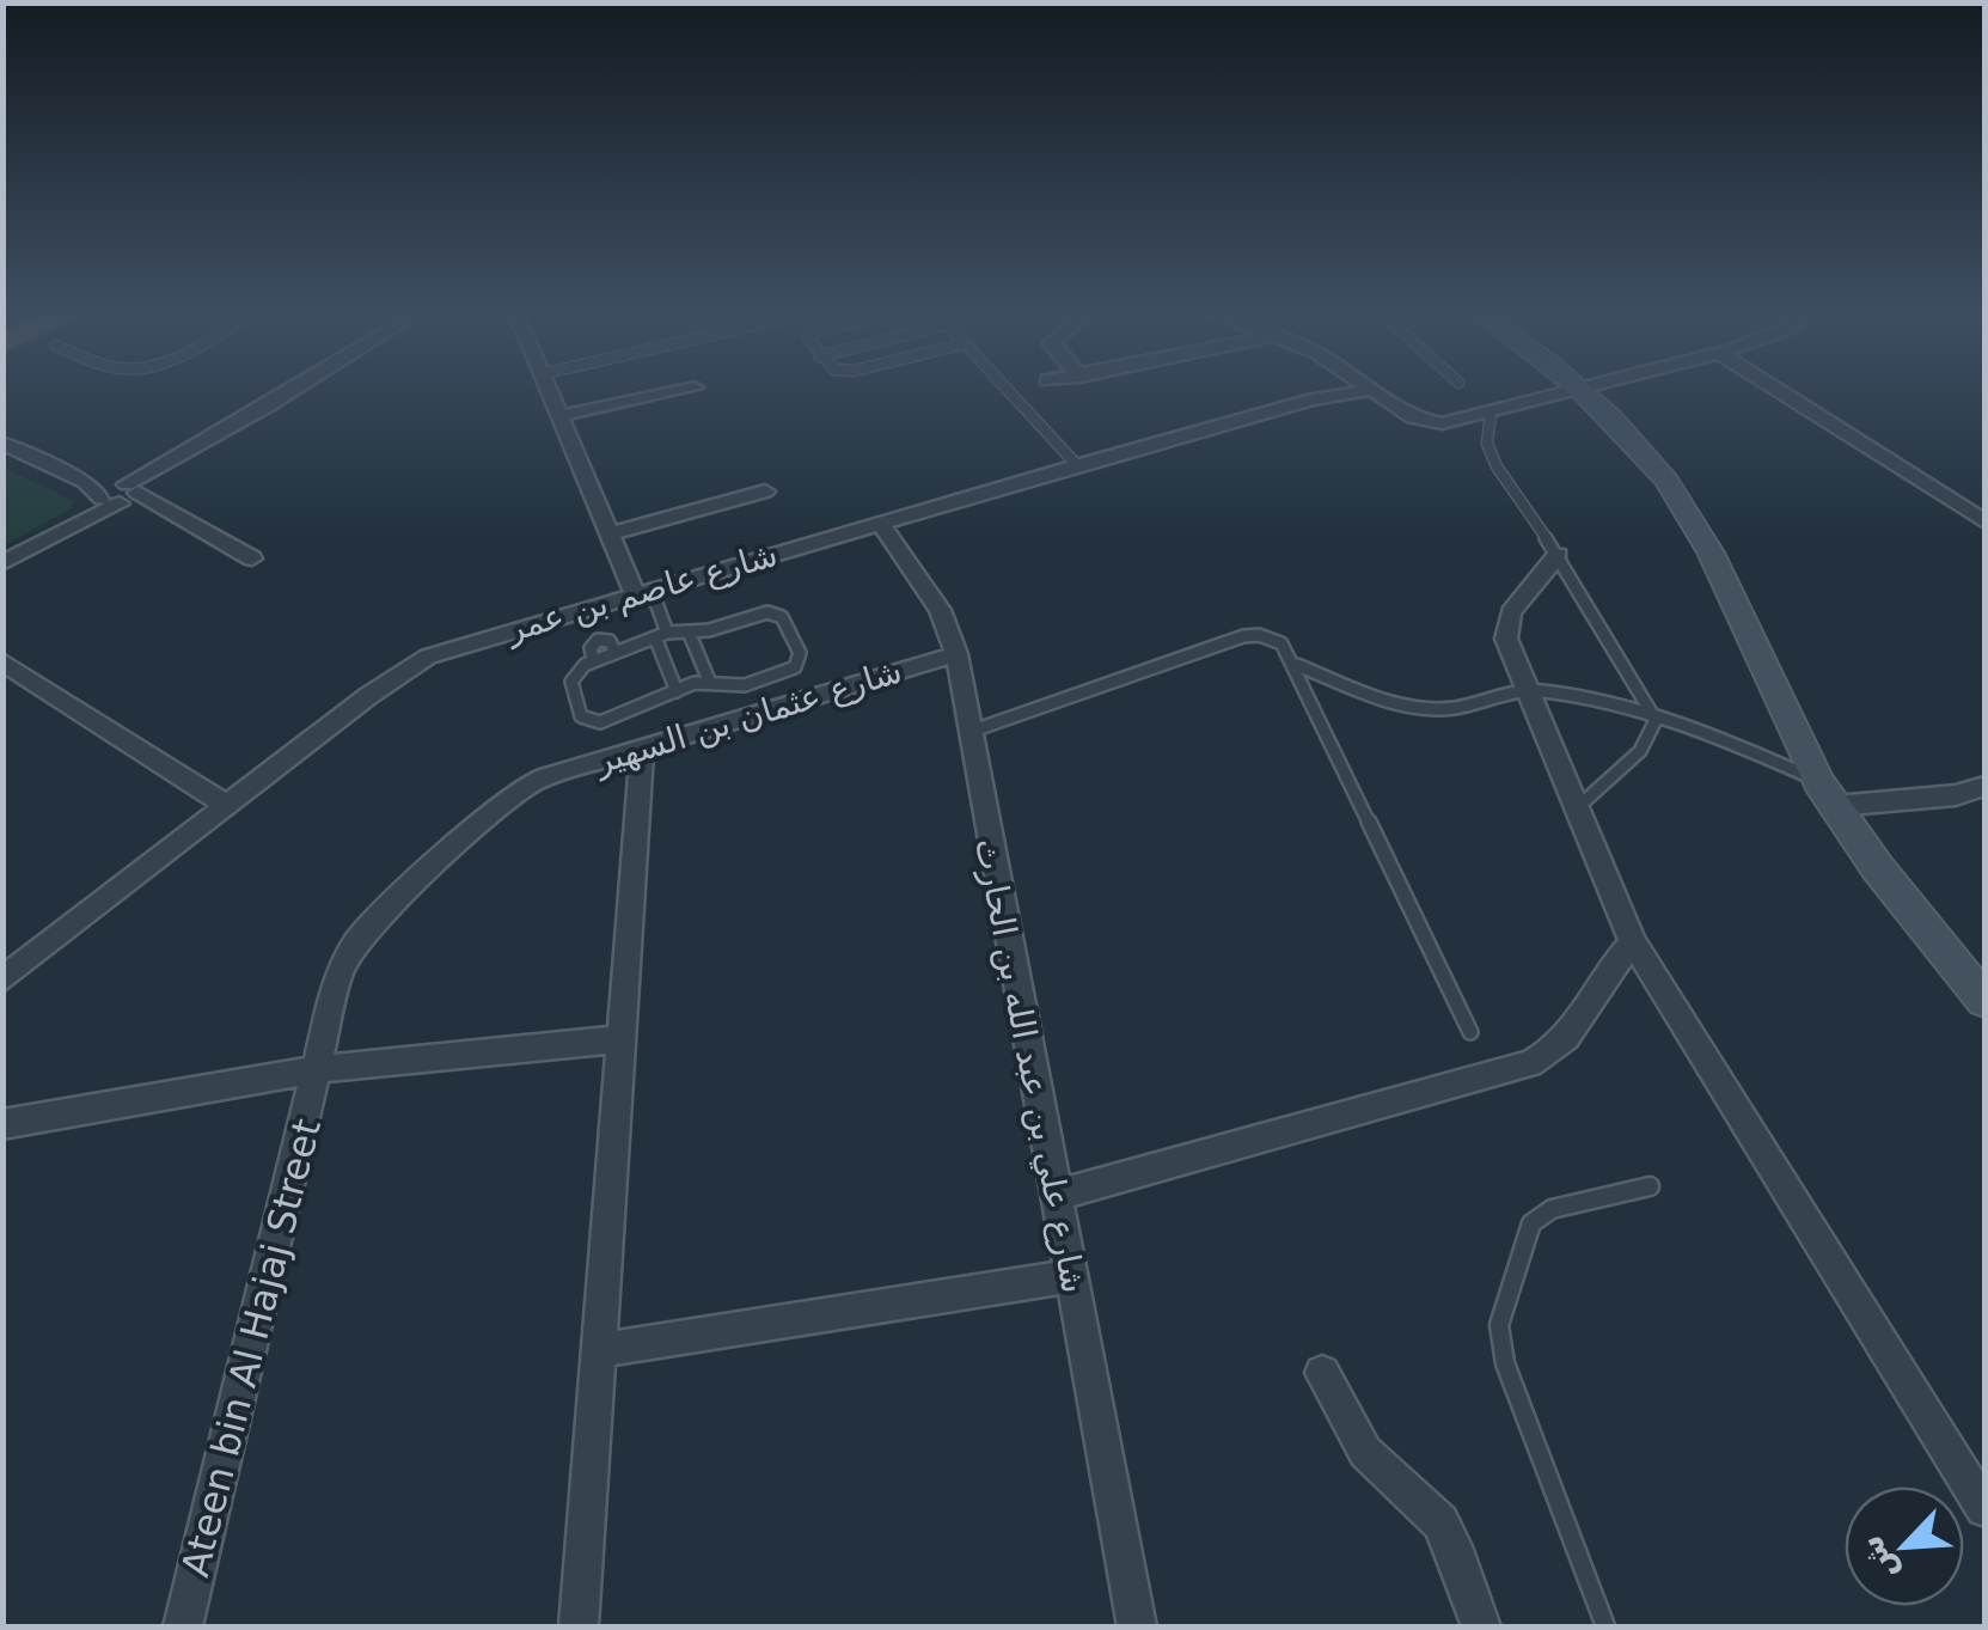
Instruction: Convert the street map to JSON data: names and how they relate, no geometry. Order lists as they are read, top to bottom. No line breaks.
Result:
{"streets":{"street":["شارع عاصم بن عمر","شارع عثمان بن السهير","شارع علي بن عبد الله بن الحارث","Ateen bin Al Hajaj Street"]},"crossings":[["شارع عاصم بن عمر","شارع علي بن عبد الله بن الحارث"],["شارع عثمان بن السهير","شارع علي بن عبد الله بن الحارث"],["شارع عثمان بن السهير","Ateen bin Al Hajaj Street"]],"north":"bottom left"}
